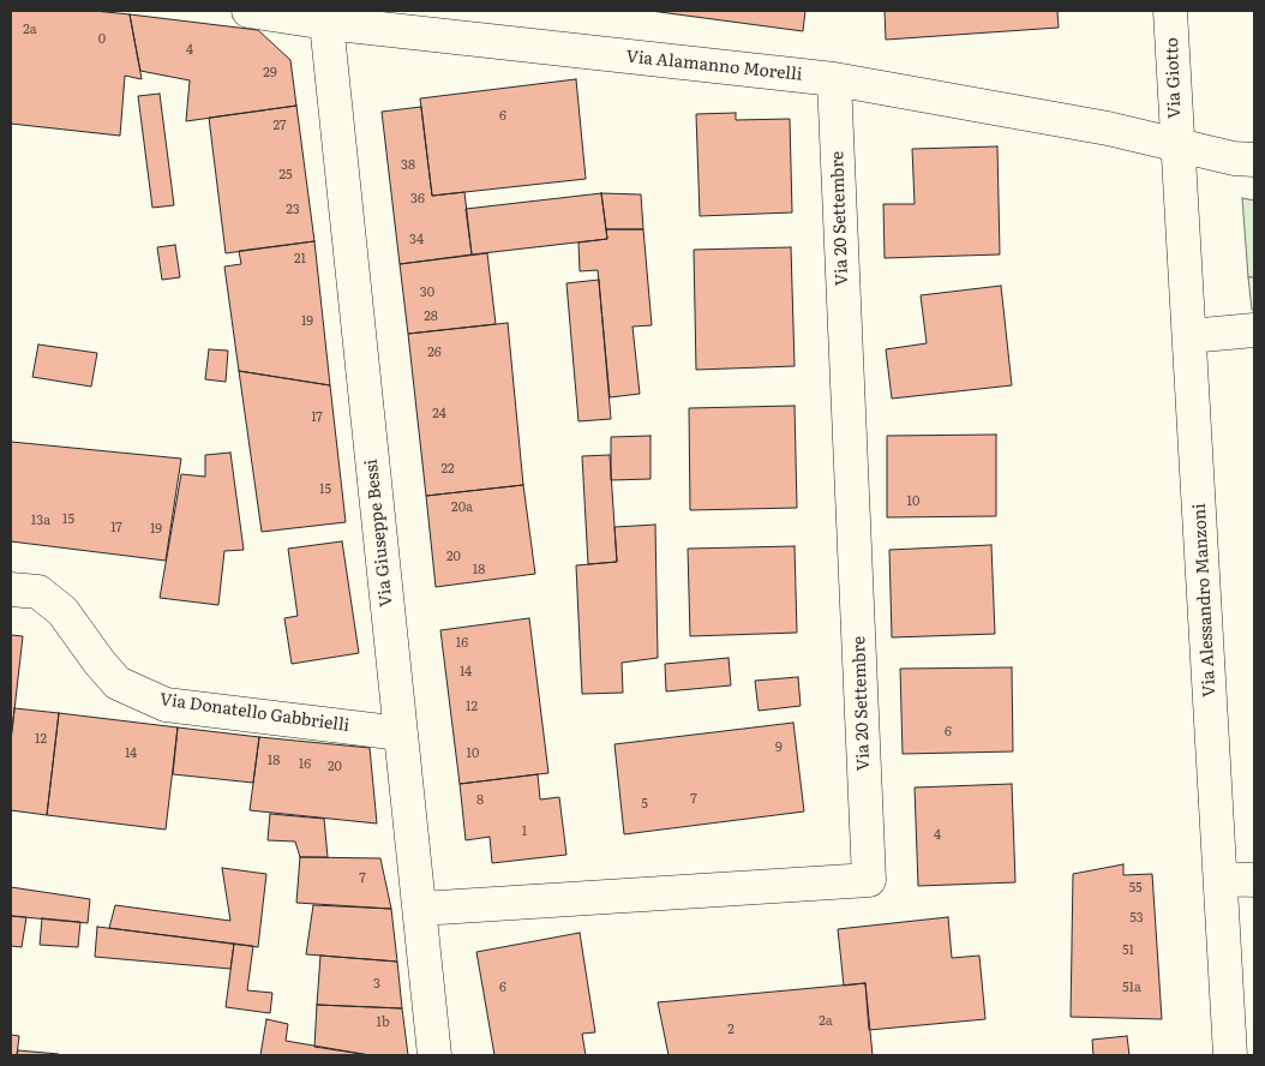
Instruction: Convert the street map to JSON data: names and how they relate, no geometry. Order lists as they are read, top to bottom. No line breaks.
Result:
{"streets":{"street":["Via Alamanno Morelli","Via Giotto","Via 20 Settembre","Via Giuseppe Bessi","Via Alessandro Manzoni","Via Donatello Gabbrielli"]},"crossings":[["Via Alamanno Morelli","Via Giotto"],["Via Alamanno Morelli","Via 20 Settembre"],["Via Alamanno Morelli","Via Giuseppe Bessi"],["Via Alamanno Morelli","Via Alessandro Manzoni"],["Via Giotto","Via Alessandro Manzoni"],["Via 20 Settembre","Via Giuseppe Bessi"],["Via Giuseppe Bessi","Via Donatello Gabbrielli"]],"house_numbers":["2a","0","4","29","6","27","38","25","36","23","34","21","30","28","19","26","24","17","22","15","10","20a","15","13a","17","19","20","18","16","14","12","6","12","9","14","10","18","16","20","7","8","5","1","4","7","55","53","51","3","6","51a","2a","1b","2"]}
